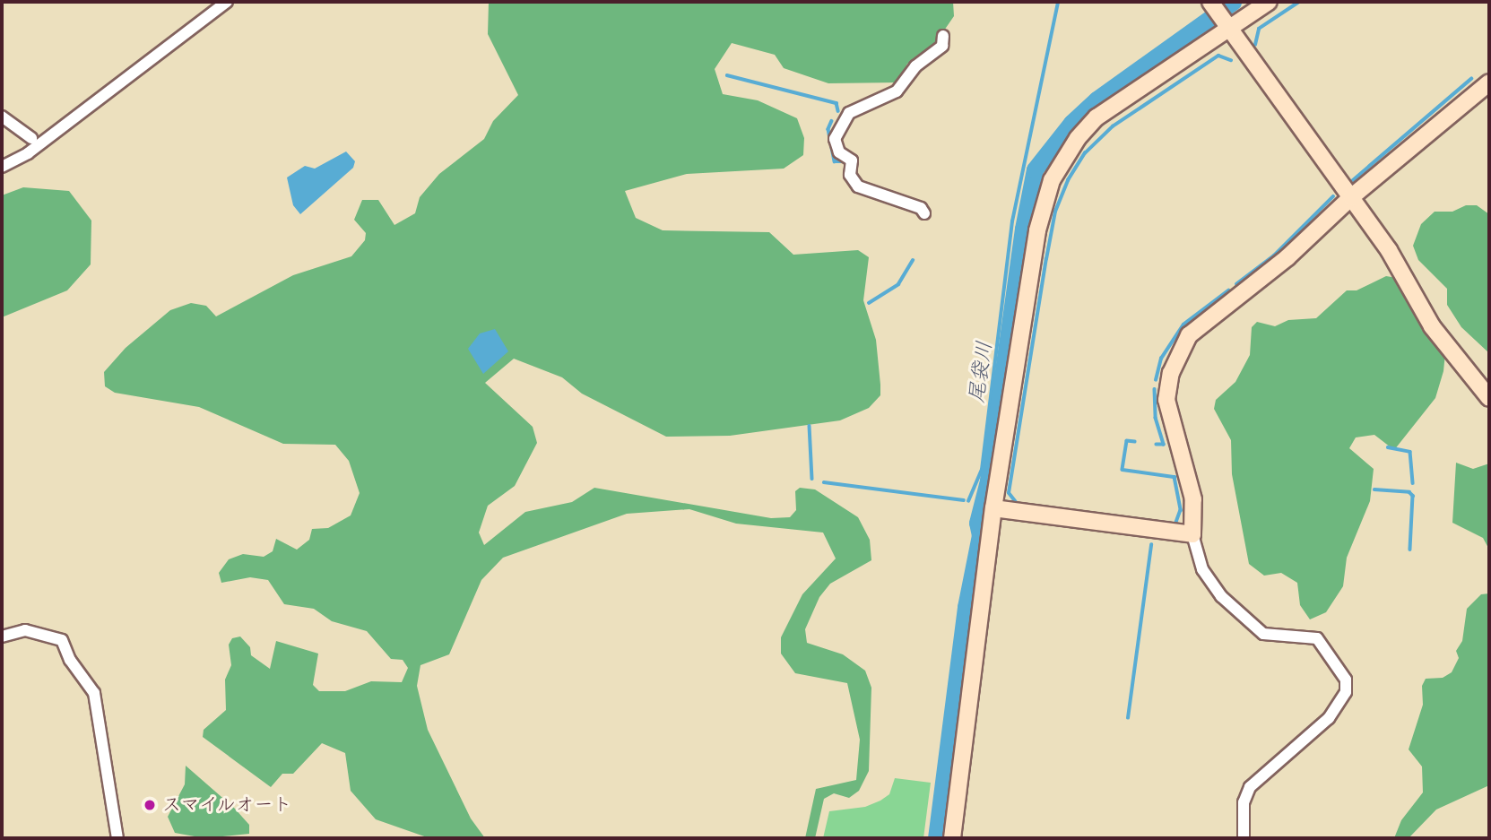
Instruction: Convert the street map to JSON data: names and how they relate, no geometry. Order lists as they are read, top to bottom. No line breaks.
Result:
{"water":["尾袋川"],"places":["スマイルオート"]}
